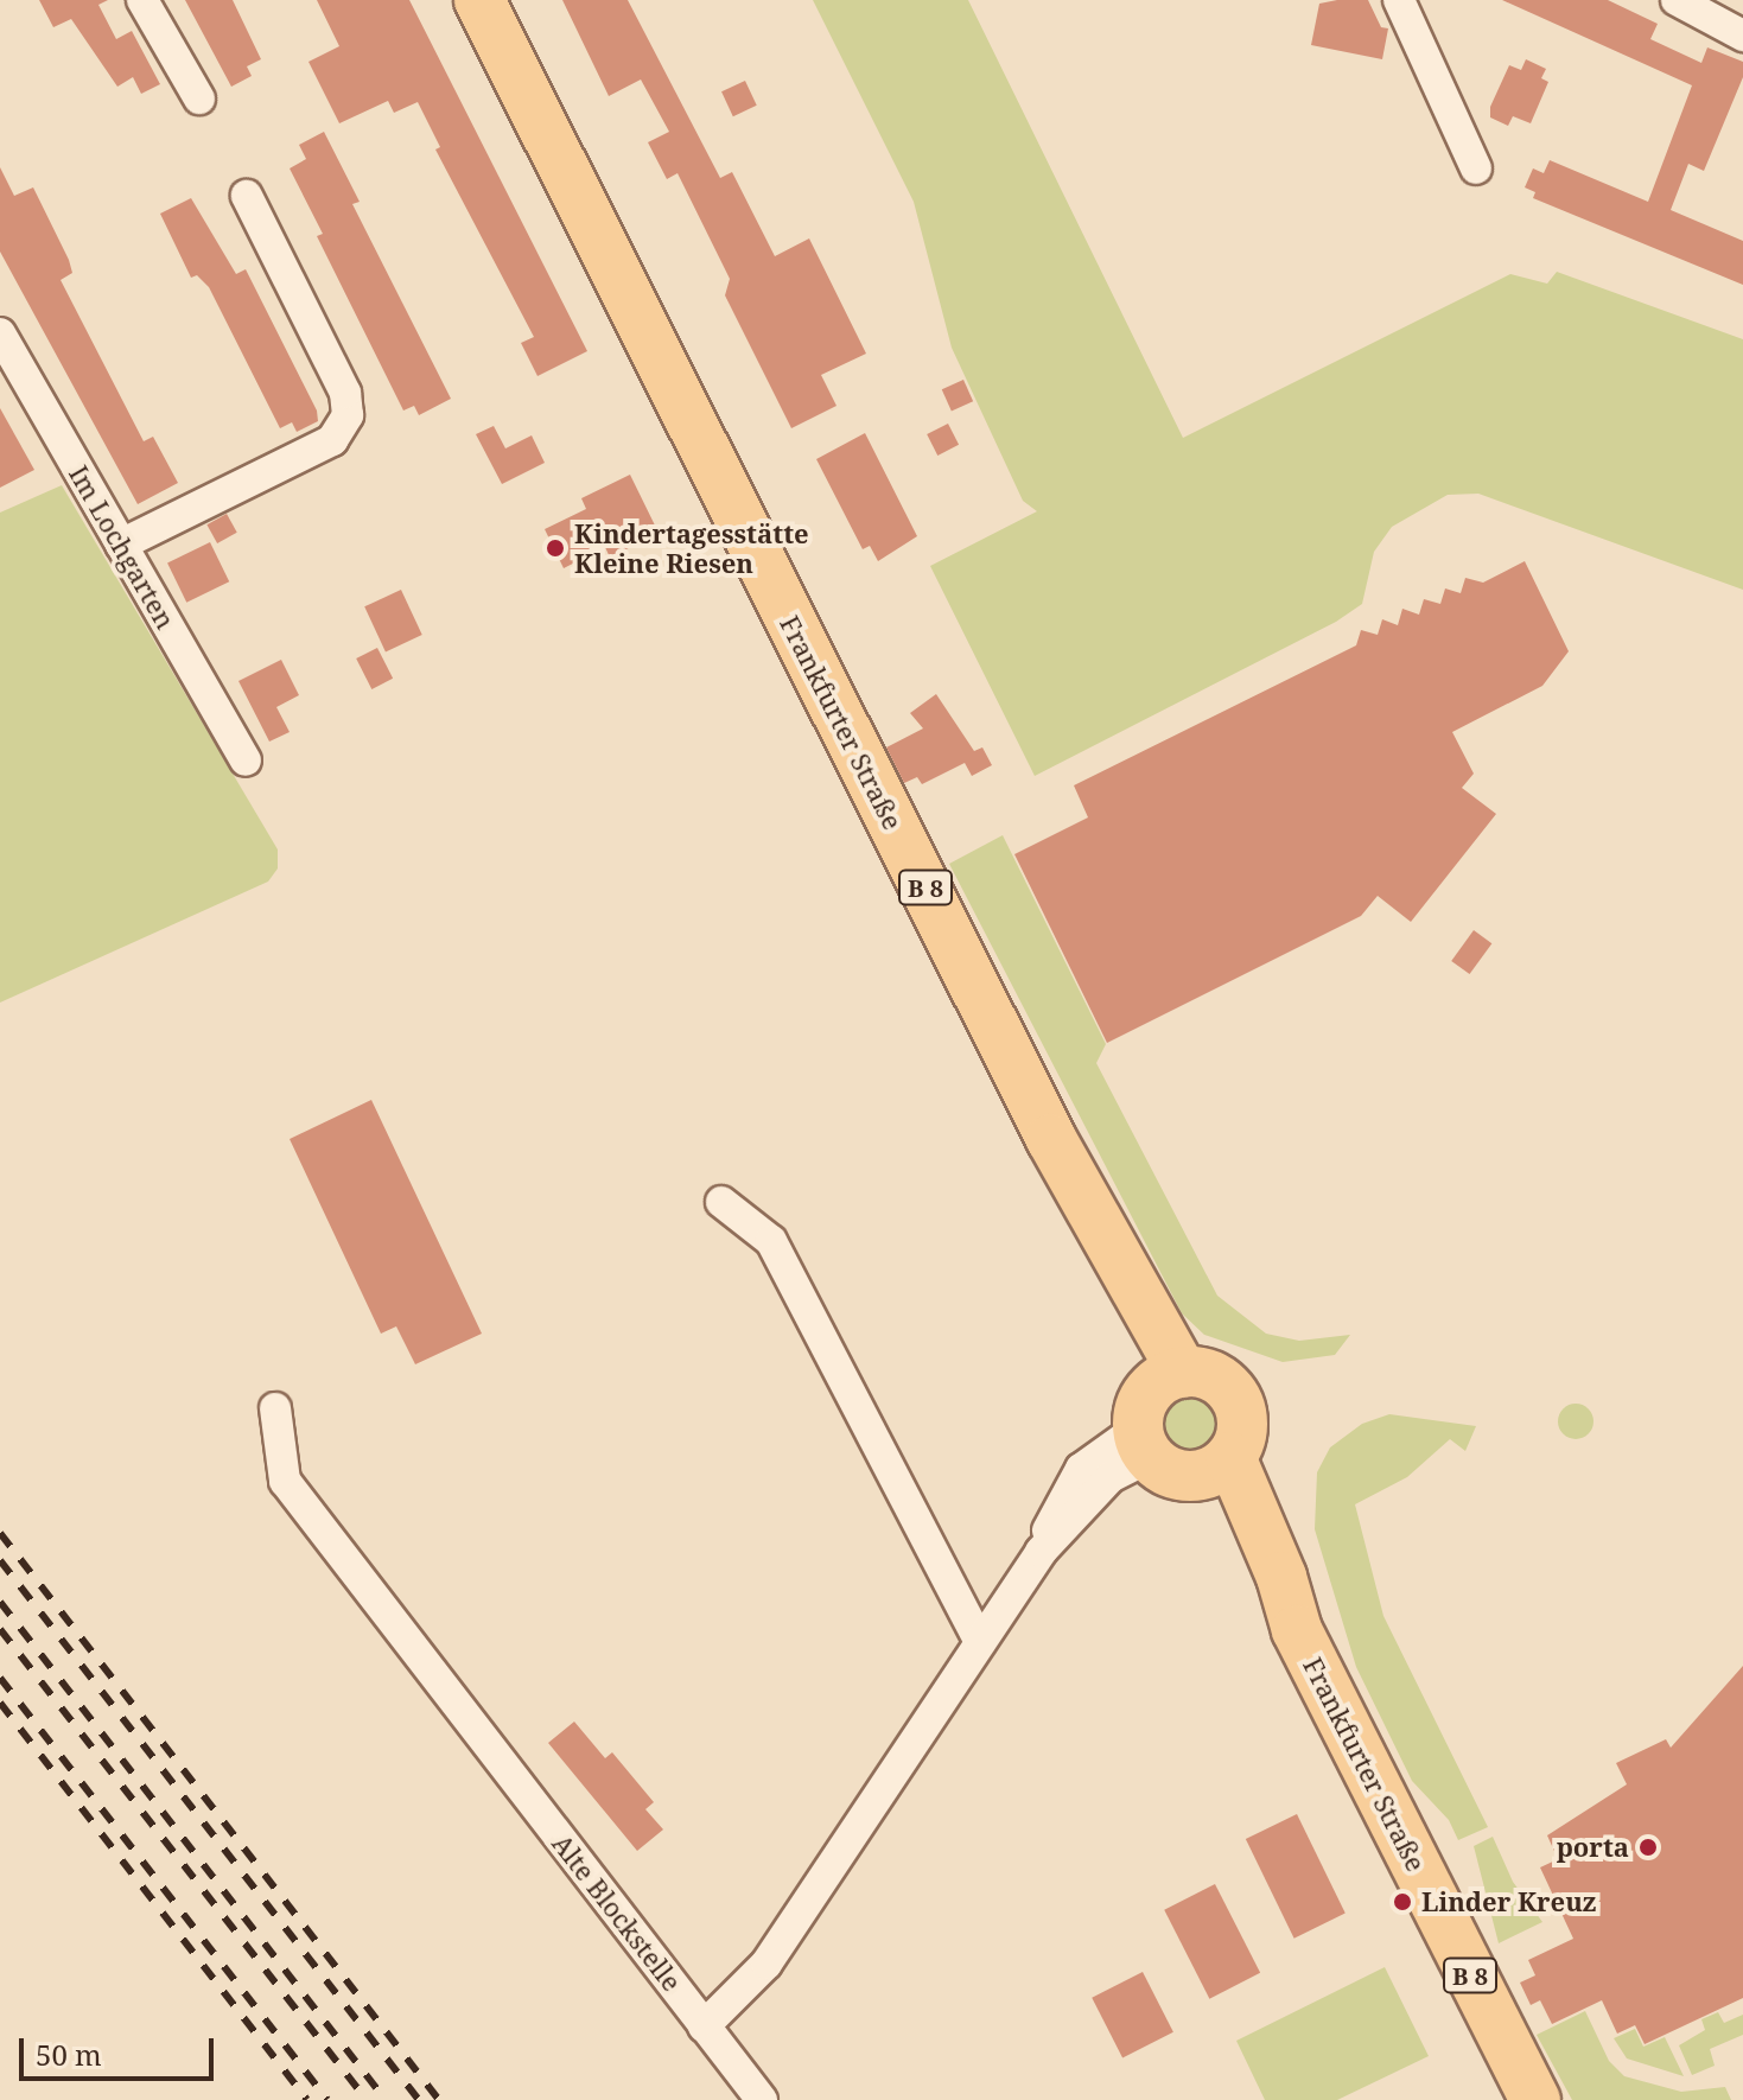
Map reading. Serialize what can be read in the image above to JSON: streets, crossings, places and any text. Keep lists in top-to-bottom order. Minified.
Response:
{"streets":{"main road":["Frankfurter Straße","B 8"],"street":["Im Lochgarten","Alte Blockstelle"]},"places":["Kindertagesstätte Kleine Riesen","porta","Linder Kreuz"],"scale_bar":"50 m"}
